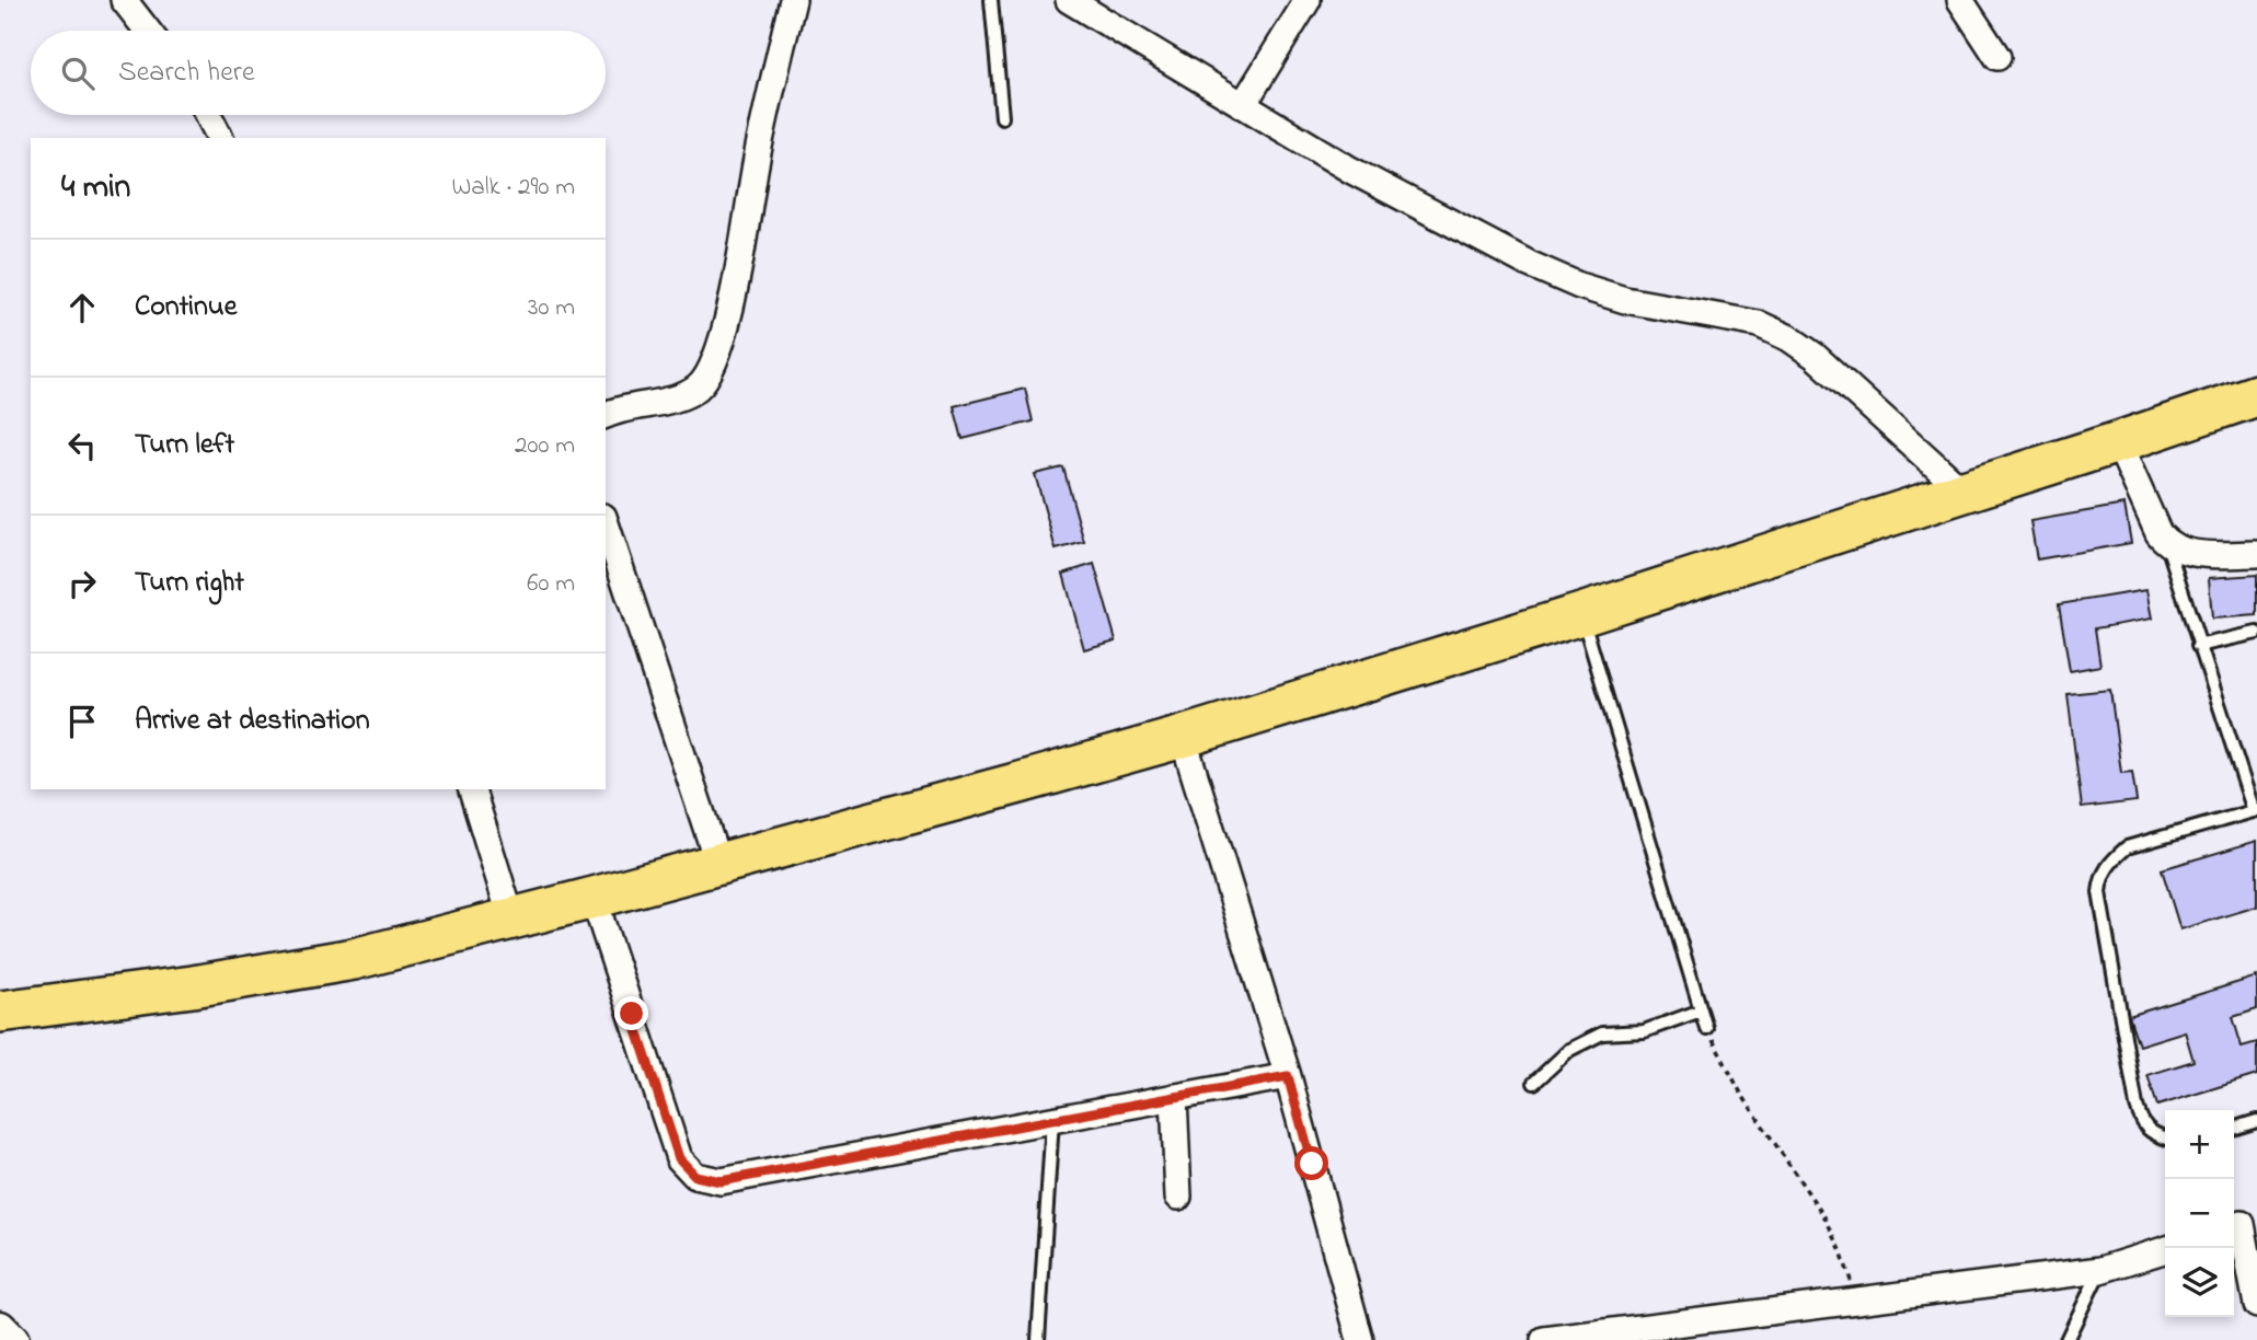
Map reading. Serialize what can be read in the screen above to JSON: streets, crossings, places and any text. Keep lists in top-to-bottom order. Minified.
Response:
{"page":{"search":"Search here","heading":["4 min","Walk · 290 m"],"list":[["Continue","30 m"],["Turn left","200 m"],["Turn right","60 m"],"Arrive at destination"],"map_buttons":["+","−"]}}
